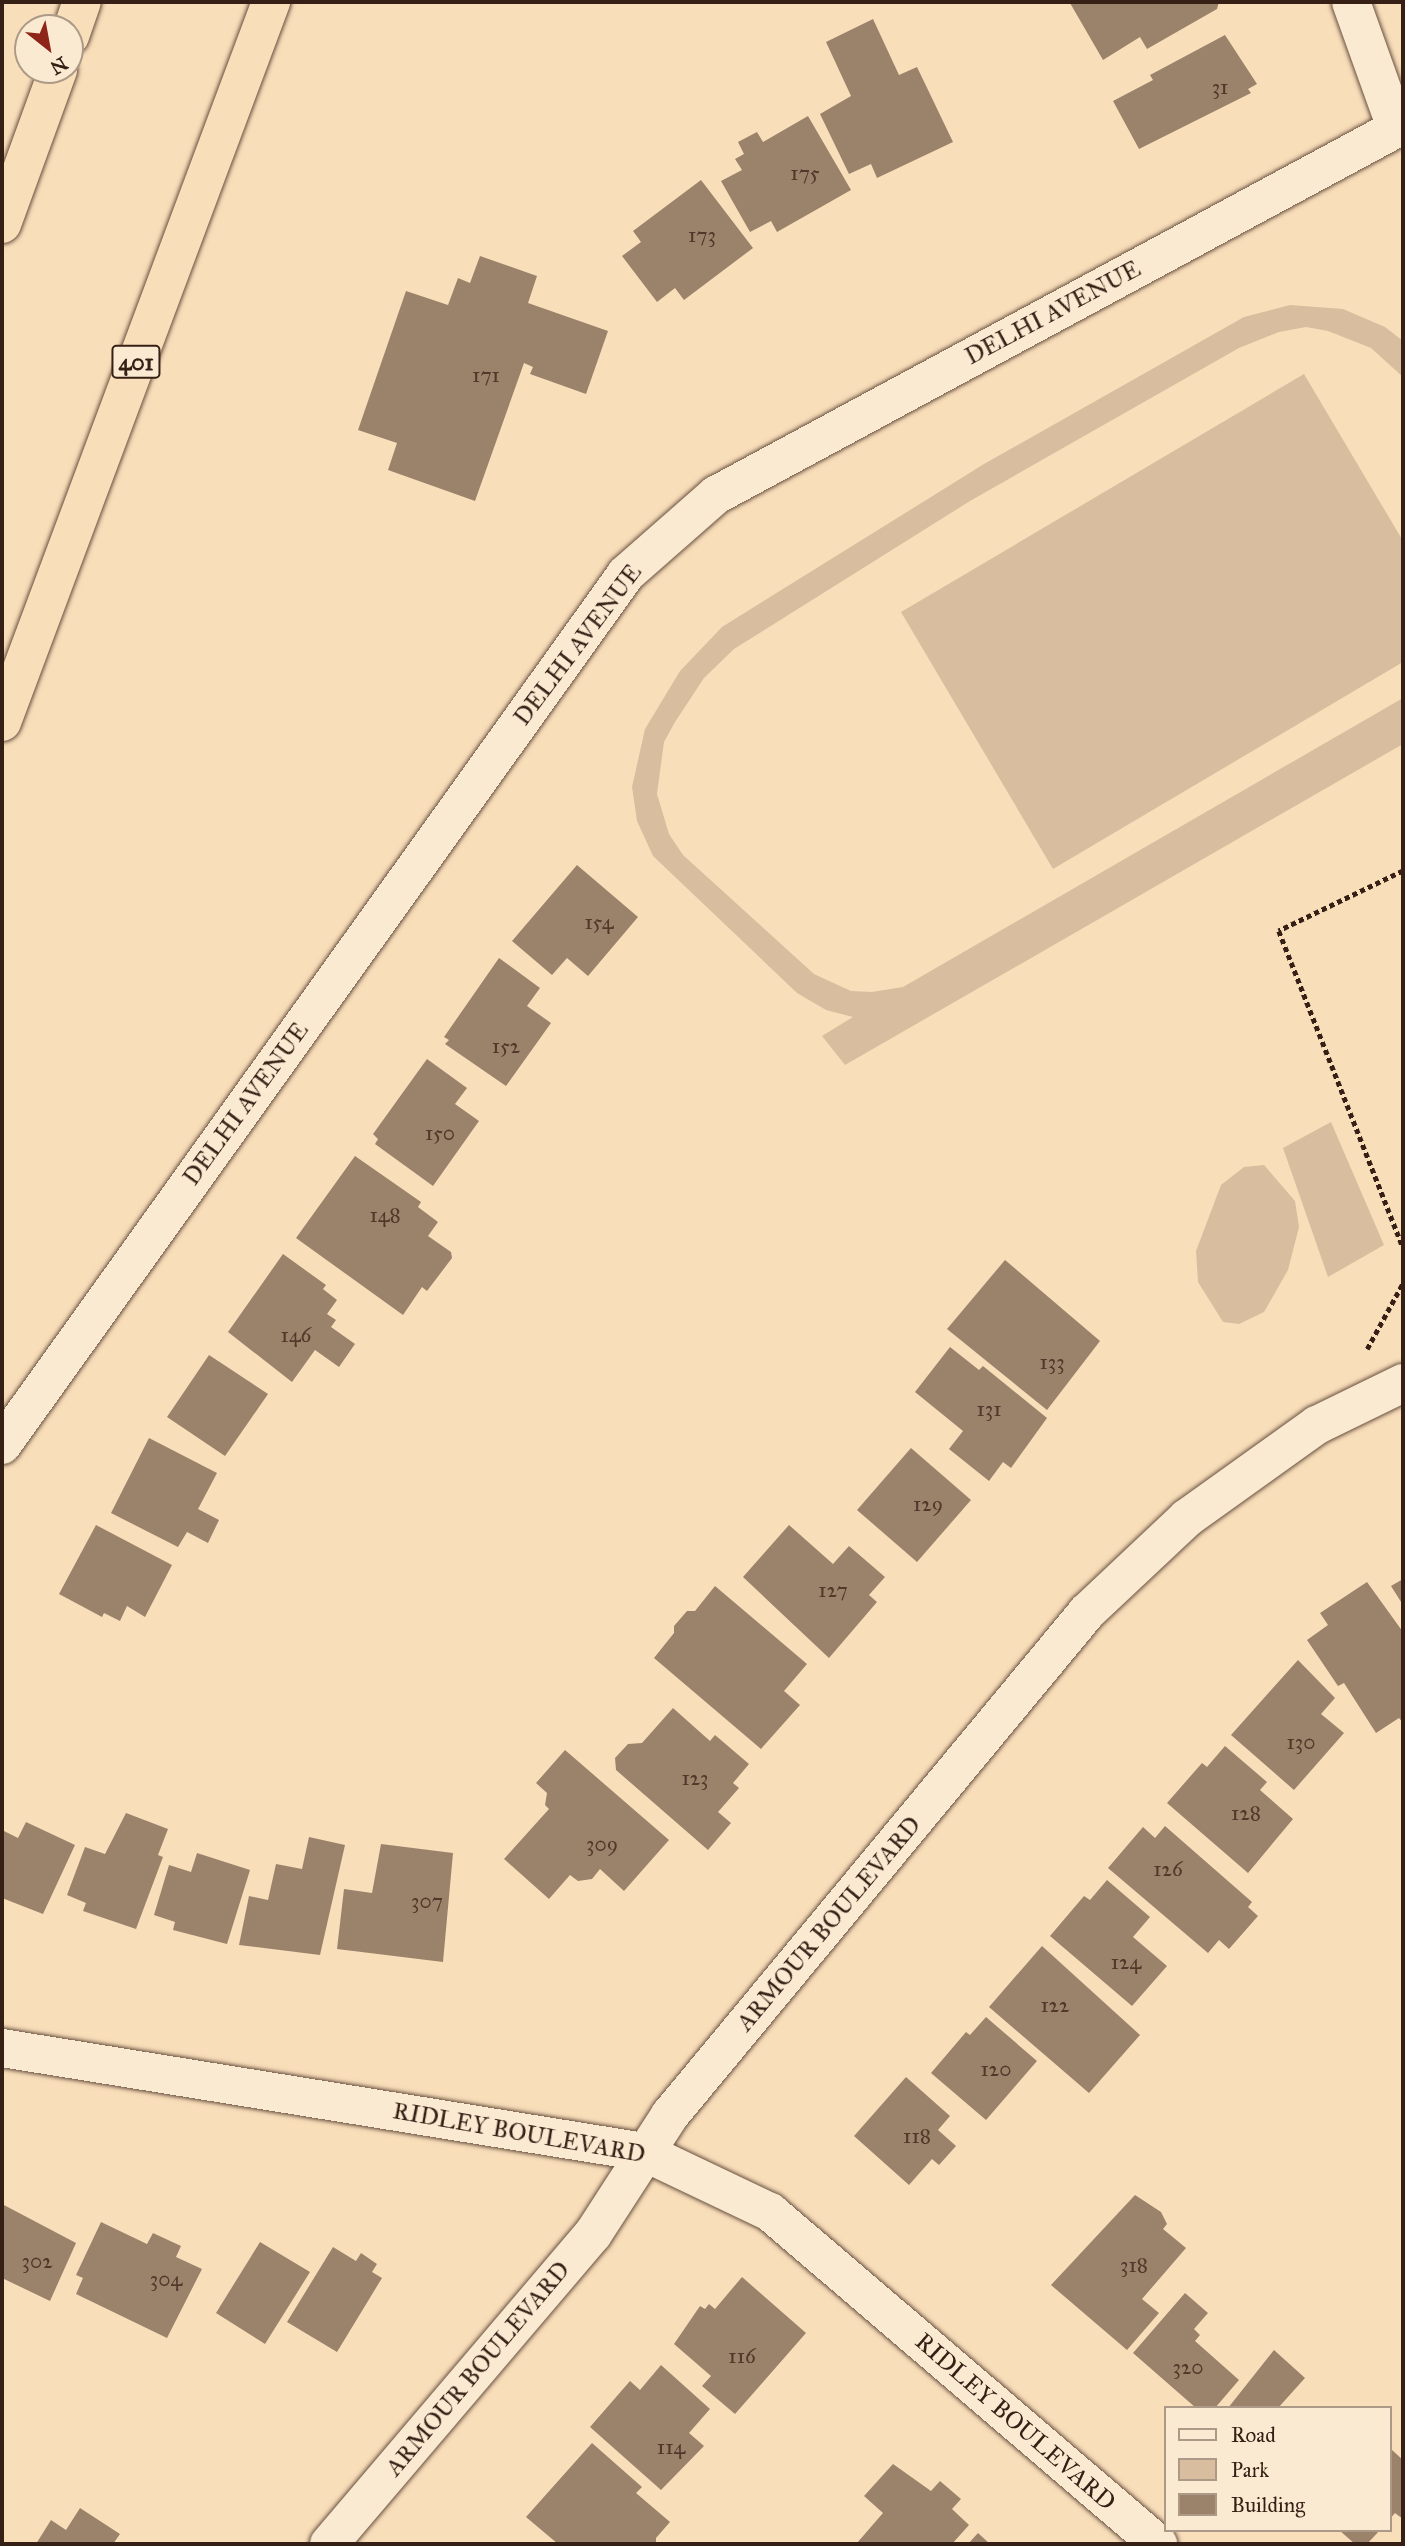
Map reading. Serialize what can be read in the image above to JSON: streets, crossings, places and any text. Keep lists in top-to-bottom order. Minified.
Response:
{"streets":{"highway":["401"],"street":["DELHI AVENUE","ARMOUR BOULEVARD","RIDLEY BOULEVARD"]},"crossings":[["ARMOUR BOULEVARD","RIDLEY BOULEVARD"]],"house_numbers":["31","175","173","171","154","152","150","148","146","133","131","129","127","130","123","128","309","126","307","124","122","120","118","302","318","304","116","320","114"],"legend":["Road","Park","Building"],"north":"bottom right"}
